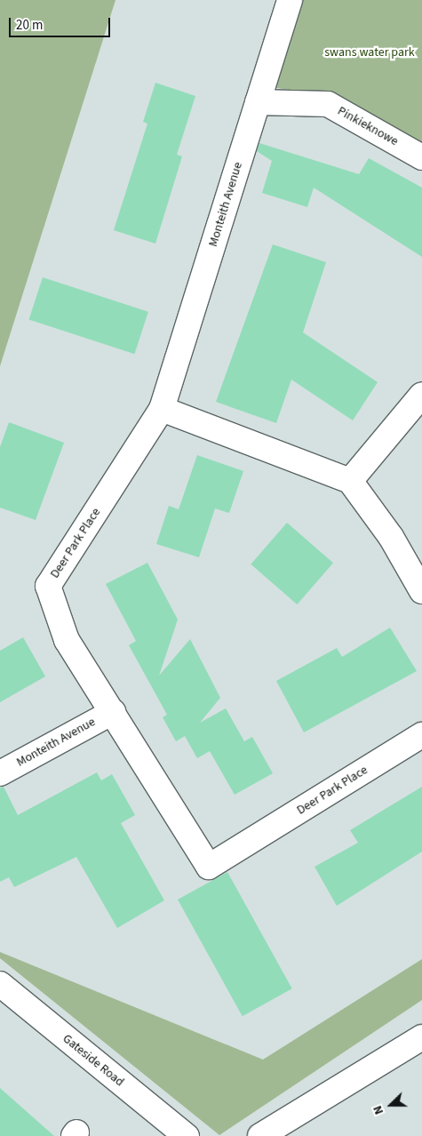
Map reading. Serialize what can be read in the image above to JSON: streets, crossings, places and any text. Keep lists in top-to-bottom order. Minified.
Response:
{"streets":{"street":["Pinkieknowe","Monteith Avenue","Deer Park Place","Gateside Road"]},"crossings":[["Pinkieknowe","Monteith Avenue"],["Monteith Avenue","Deer Park Place"]],"parks":["swans water park"],"scale_bar":"20 m","north":"left"}
